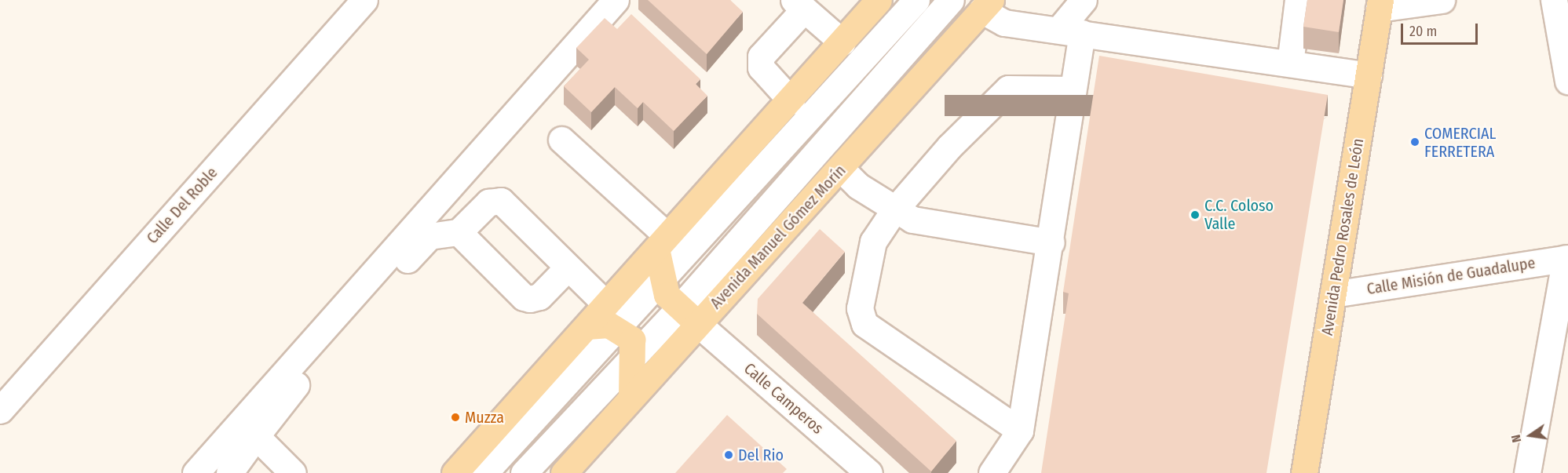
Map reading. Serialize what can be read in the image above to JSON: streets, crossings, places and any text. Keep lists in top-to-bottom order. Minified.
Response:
{"streets":{"main road":["Avenida Manuel Gómez Morín","Avenida Pedro Rosales de León"],"street":["Calle Del Roble","Calle Misión de Guadalupe","Calle Camperos"]},"crossings":[["Avenida Manuel Gómez Morín","Calle Camperos"],["Avenida Pedro Rosales de León","Calle Misión de Guadalupe"]],"places":["COMERCIAL FERRETERA","C.C. Coloso Valle","Muzza","Del Rio"],"scale_bar":"20 m","north":"left"}
